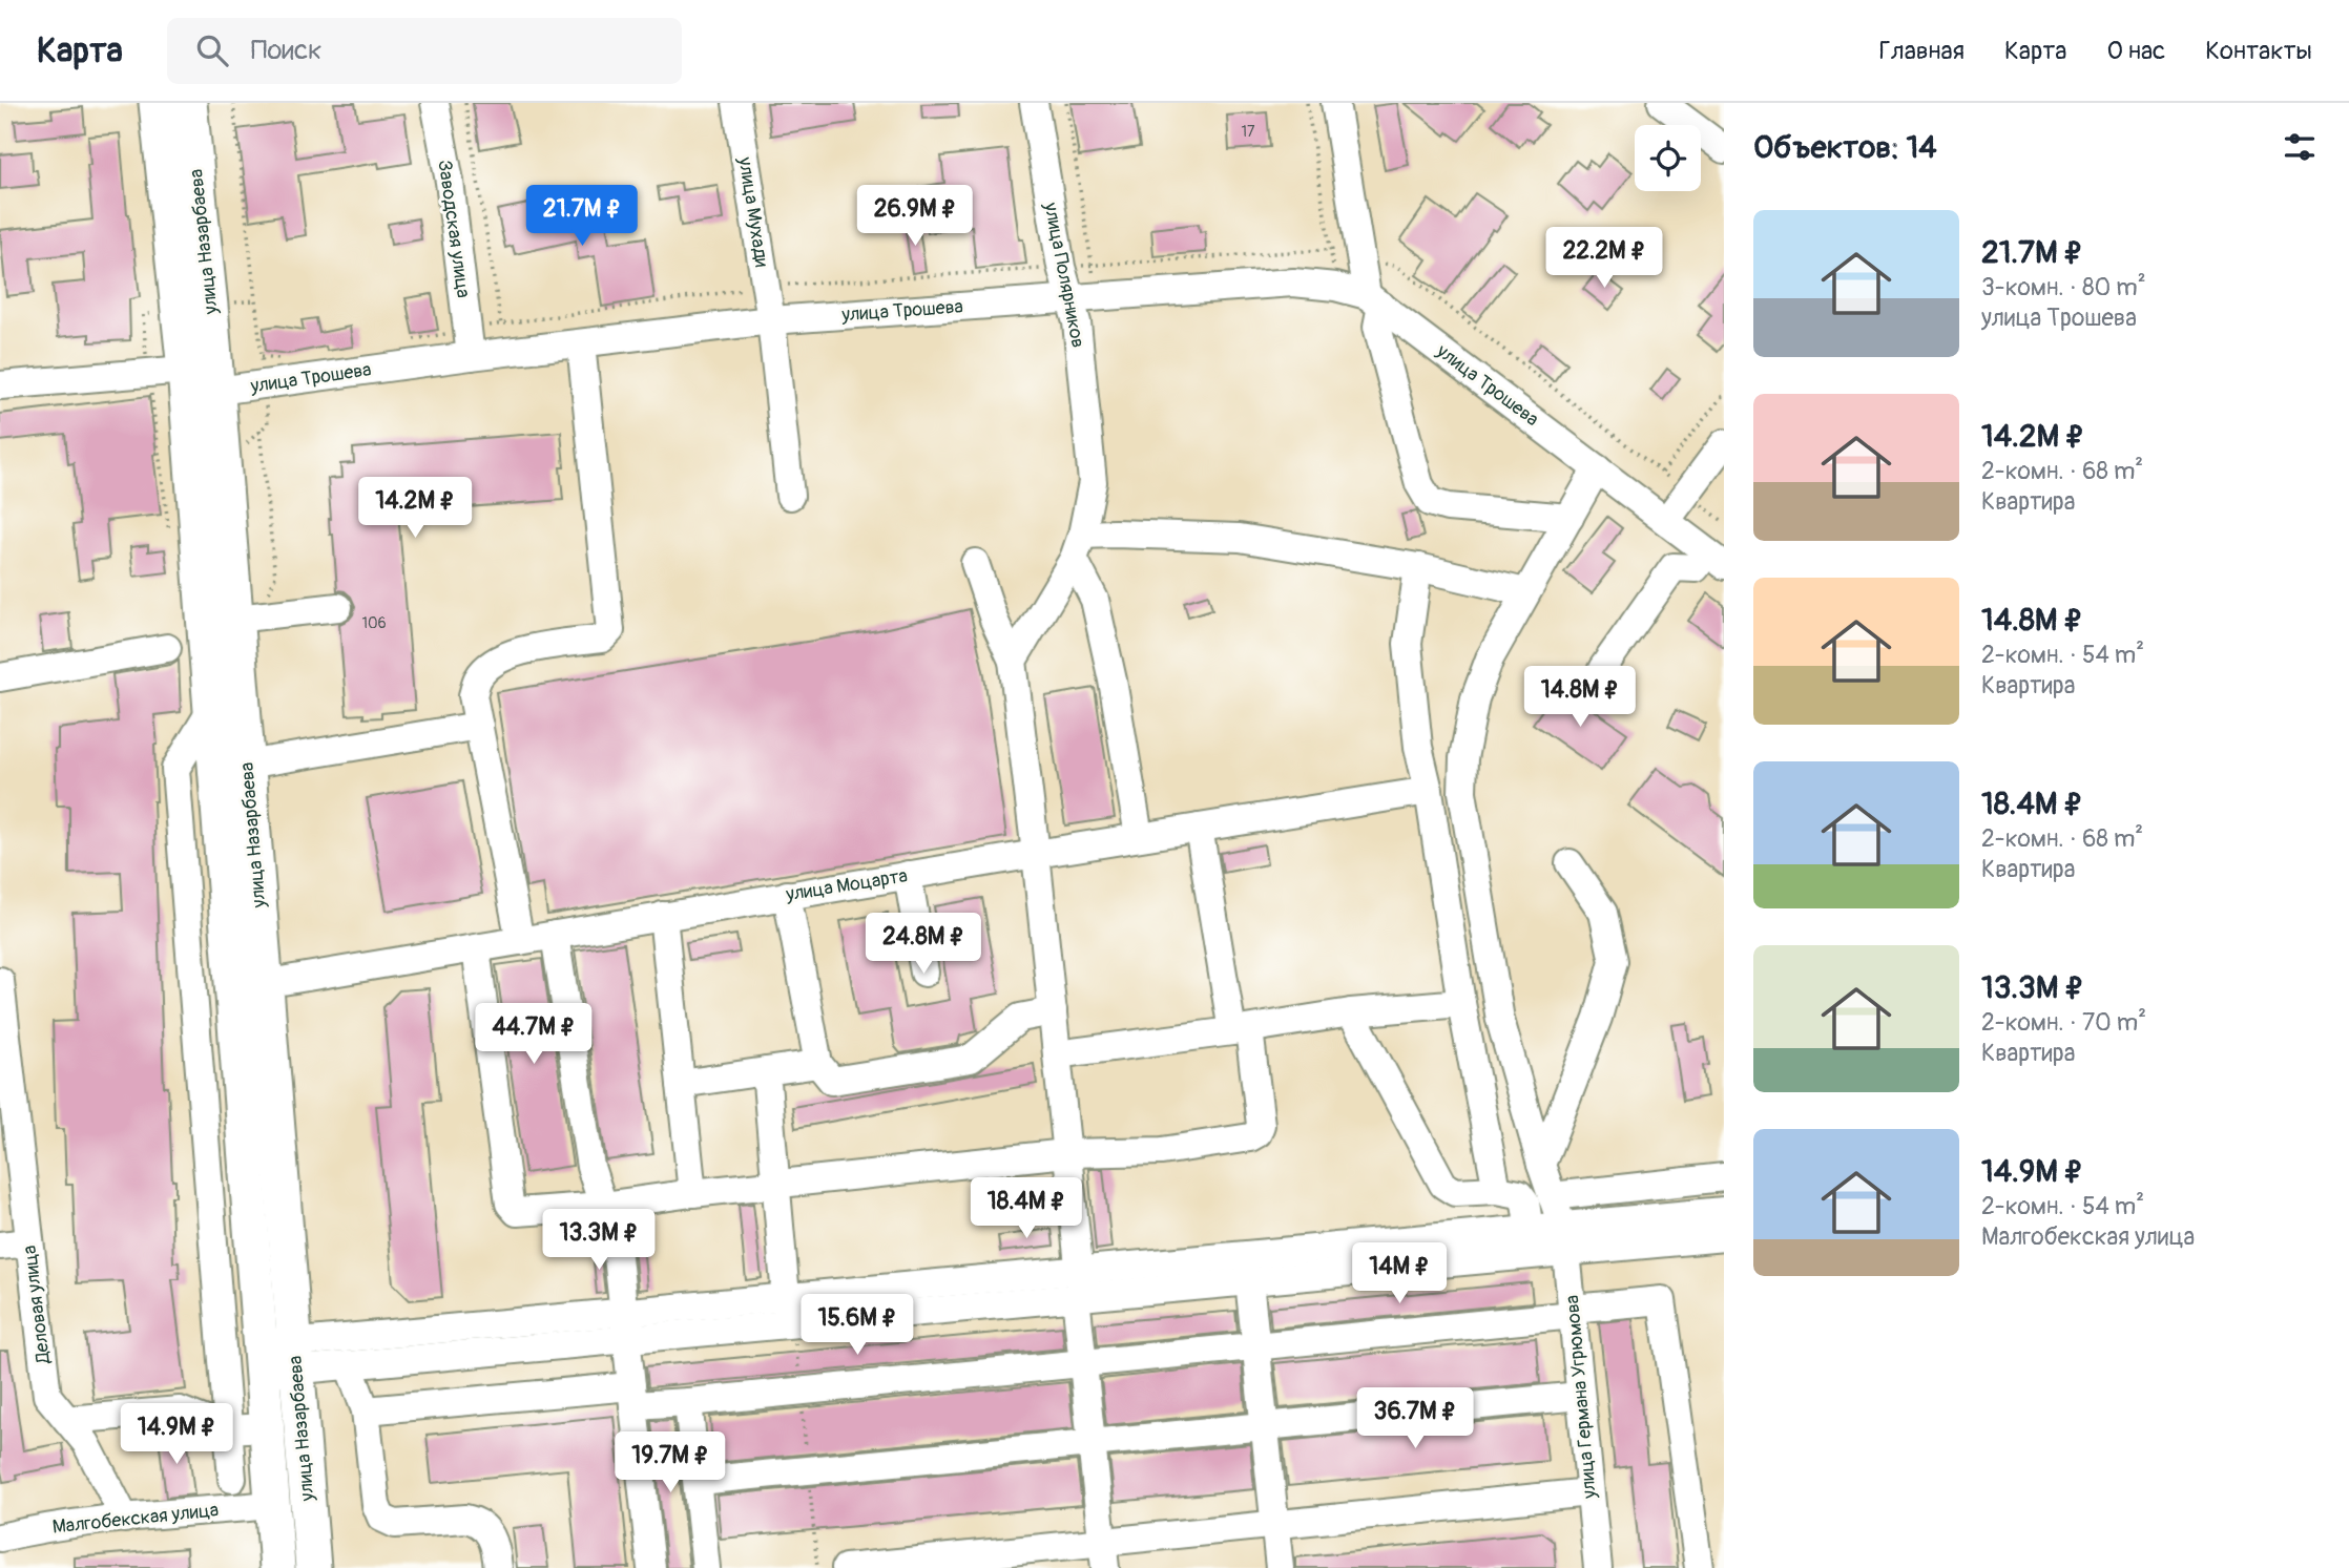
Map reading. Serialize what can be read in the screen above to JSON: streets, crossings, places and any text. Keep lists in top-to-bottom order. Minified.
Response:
{"streets":{"main road":["улица Назарбаева"],"street":["улица Мухади","Заводская улица","улица Полярников","улица Трошева","улица Моцарта","Деловая улица","улица Германа Угрюмова","Малгобекская улица"]},"crossings":[["улица Мухади","улица Трошева"],["Заводская улица","улица Трошева"],["улица Назарбаева","улица Трошева"],["улица Назарбаева","улица Моцарта"],["улица Назарбаева","Малгобекская улица"],["улица Полярников","улица Трошева"],["улица Трошева","улица Германа Угрюмова"],["Деловая улица","Малгобекская улица"]],"house_numbers":["17","106"],"page":{"header":"Карта","search":"Поиск","nav":["Главная","Карта","О нас","Контакты"],"heading":"Объектов: 14","price":["21.7M ₽","26.9M ₽","22.2M ₽","14.2M ₽","14.8M ₽","24.8M ₽","44.7M ₽","18.4M ₽","13.3M ₽","14M ₽","15.6M ₽","36.7M ₽","14.9M ₽","19.7M ₽"],"list":[{"name":"21.7M ₽","note":"3-комн. · 80 m² · улица Трошева"},{"name":"14.2M ₽","note":"2-комн. · 68 m² · Квартира"},{"name":"14.8M ₽","note":"2-комн. · 54 m² · Квартира"},{"name":"18.4M ₽","note":"2-комн. · 68 m² · Квартира"},{"name":"13.3M ₽","note":"2-комн. · 70 m² · Квартира"},{"name":"14.9M ₽","note":"2-комн. · 54 m² · Малгобекская улица"}]}}
